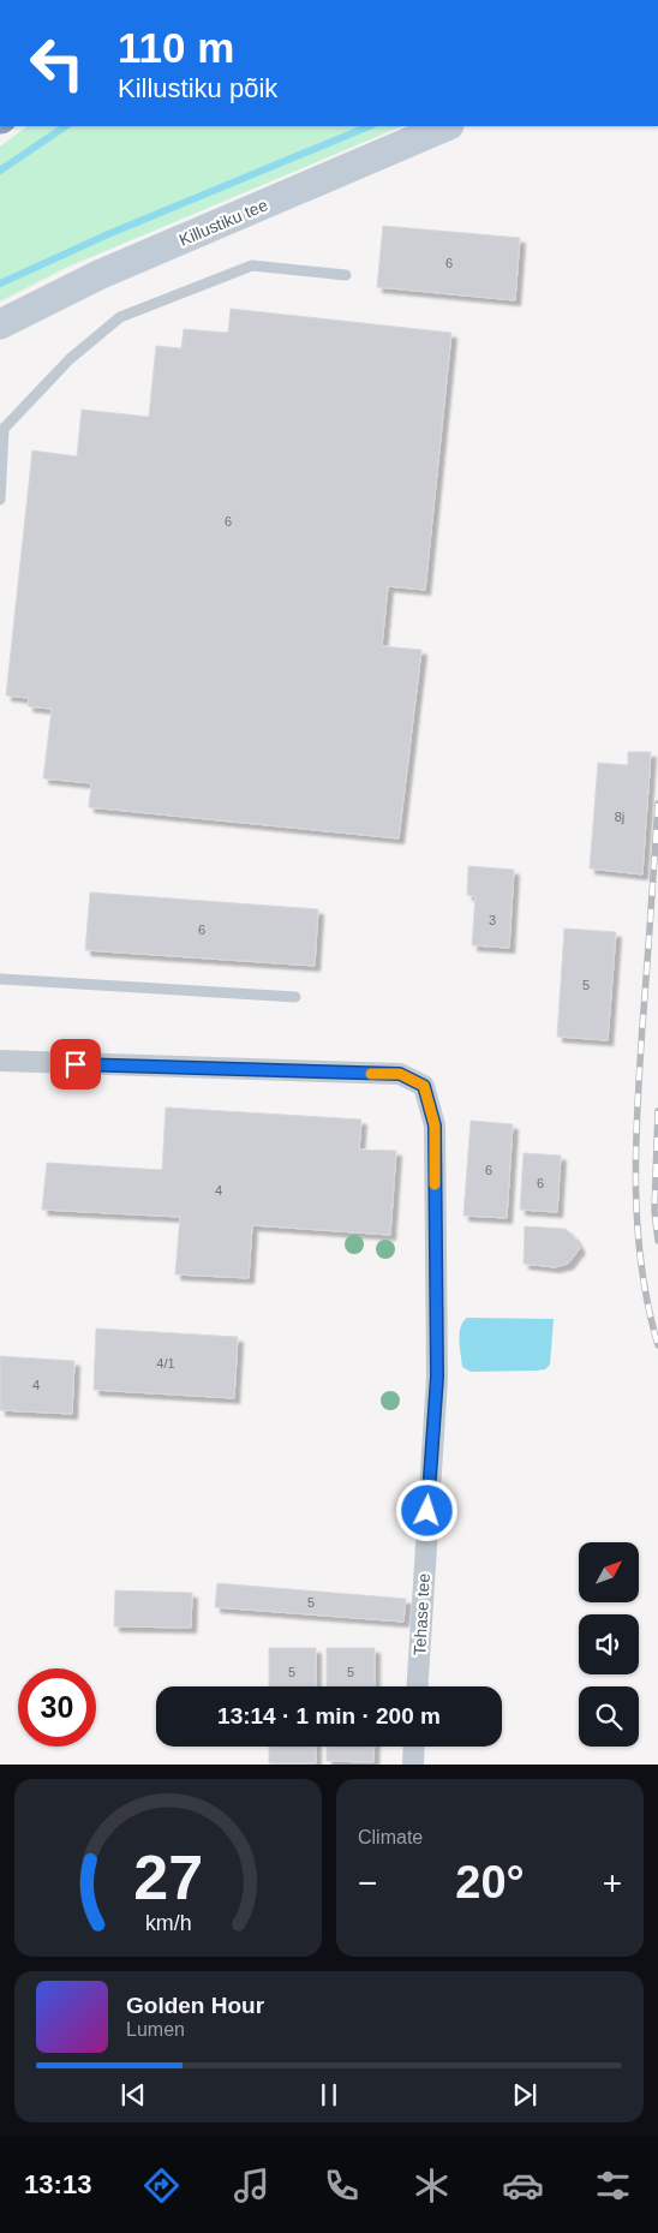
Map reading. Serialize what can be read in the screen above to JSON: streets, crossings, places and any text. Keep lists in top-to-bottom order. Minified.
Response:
{"streets":{"street":["Killustiku tee","Tehase tee"]},"house_numbers":["6","6","8j","3","6","5","6","6","4","4/1","4","5","5","5"],"north":"top right","page":{"turn":["110 m","Killustiku põik"],"limit":"30","trip":"13:14 · 1 min · 200 m","tile":"Climate","heat":["−","20°","+"],"song":["Golden Hour","Lumen"],"tabs":"13:13","gauge":["27","km/h"]}}
